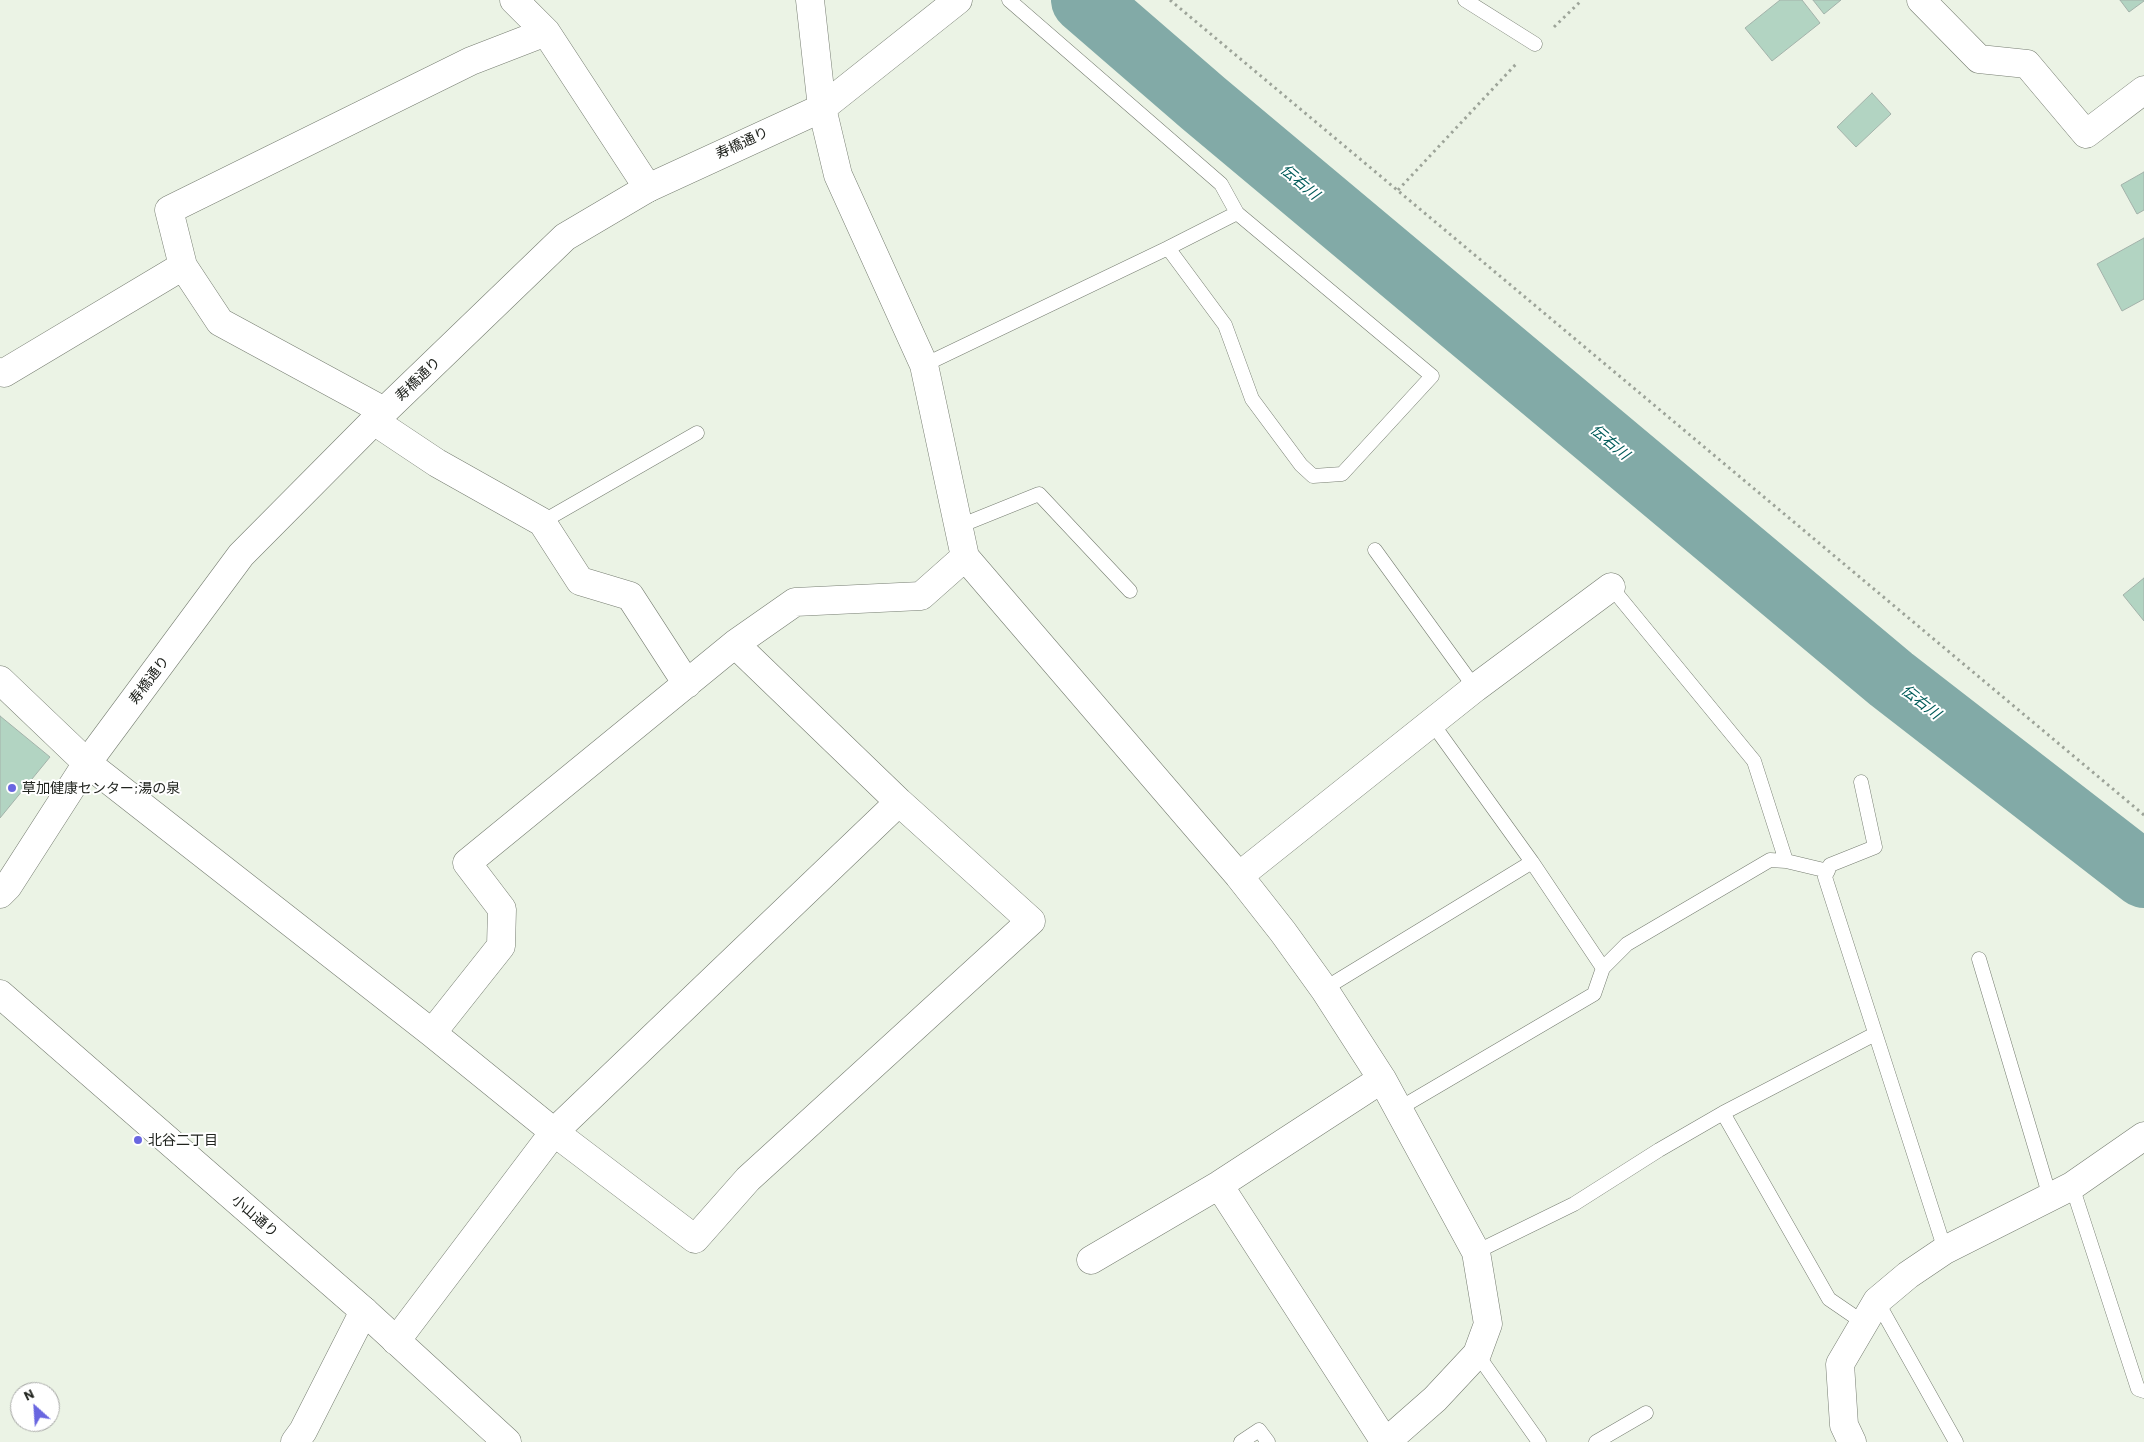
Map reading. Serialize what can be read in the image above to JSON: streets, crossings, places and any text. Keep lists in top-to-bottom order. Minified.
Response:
{"streets":{"street":["寿橋通り","小山通り"]},"water":["伝右川"],"places":["草加健康センター;湯の泉","北谷二丁目"],"north":"top left"}
